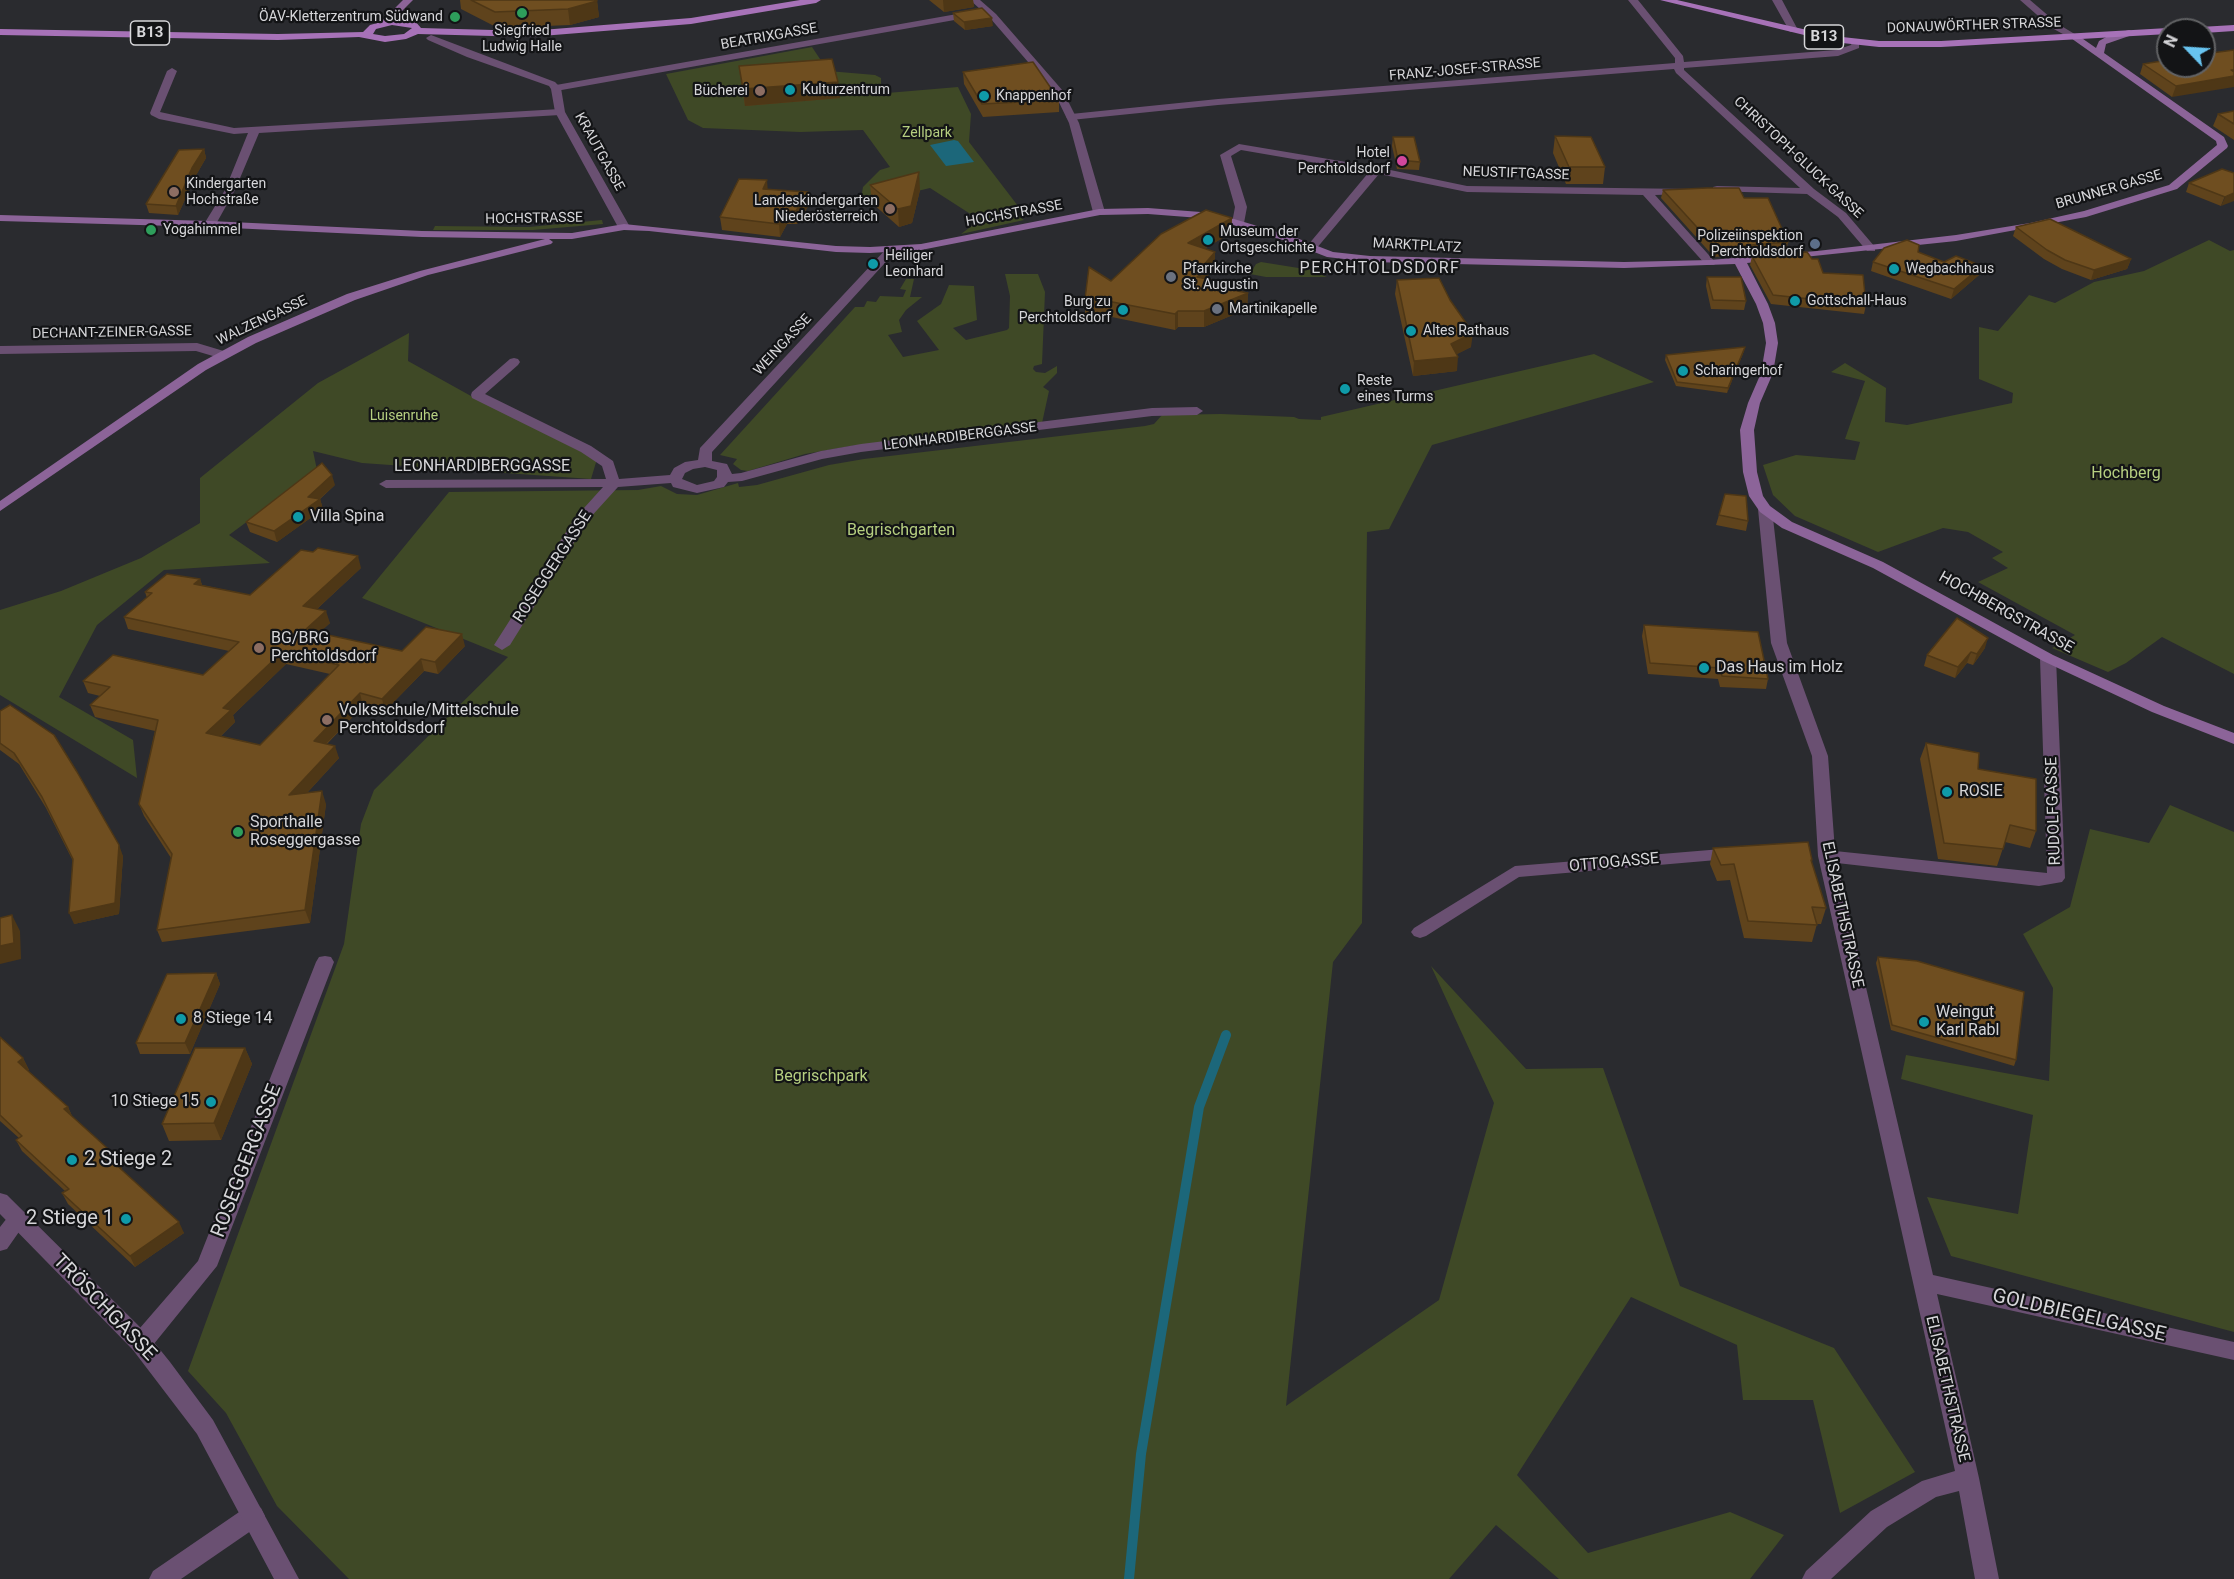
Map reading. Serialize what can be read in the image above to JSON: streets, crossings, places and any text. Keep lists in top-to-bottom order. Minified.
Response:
{"streets":{"main road":["DONAUWÖRTHER STRASSE","B13","BRUNNER GASSE","HOCHSTRASSE","MARKTPLATZ","WALZENGASSE","HOCHBERGSTRASSE","ELISABETHSTRASSE"],"street":["BEATRIXGASSE","FRANZ-JOSEF-STRASSE","KRAUTGASSE","CHRISTOPH-GLUCK-GASSE","NEUSTIFTGASSE","DECHANT-ZEINER-GASSE","WEINGASSE","LEONHARDIBERGGASSE","ROSEGGERGASSE","RUDOLFGASSE","OTTOGASSE","TRÖSCHGASSE","GOLDBIEGELGASSE"]},"crossings":[["DONAUWÖRTHER STRASSE","B13"],["DONAUWÖRTHER STRASSE","FRANZ-JOSEF-STRASSE"],["DONAUWÖRTHER STRASSE","BRUNNER GASSE"],["B13","BRUNNER GASSE"],["BEATRIXGASSE","KRAUTGASSE"],["FRANZ-JOSEF-STRASSE","CHRISTOPH-GLUCK-GASSE"],["KRAUTGASSE","HOCHSTRASSE"],["CHRISTOPH-GLUCK-GASSE","NEUSTIFTGASSE"],["CHRISTOPH-GLUCK-GASSE","BRUNNER GASSE"],["CHRISTOPH-GLUCK-GASSE","MARKTPLATZ"],["NEUSTIFTGASSE","MARKTPLATZ"],["BRUNNER GASSE","MARKTPLATZ"],["HOCHSTRASSE","MARKTPLATZ"],["HOCHSTRASSE","WALZENGASSE"],["HOCHSTRASSE","WEINGASSE"],["MARKTPLATZ","ELISABETHSTRASSE"],["WALZENGASSE","DECHANT-ZEINER-GASSE"],["LEONHARDIBERGGASSE","ROSEGGERGASSE"],["ROSEGGERGASSE","TRÖSCHGASSE"],["HOCHBERGSTRASSE","RUDOLFGASSE"],["HOCHBERGSTRASSE","ELISABETHSTRASSE"],["RUDOLFGASSE","ELISABETHSTRASSE"],["ELISABETHSTRASSE","GOLDBIEGELGASSE"]],"districts":["PERCHTOLDSDORF"],"parks":["Zellpark","Luisenruhe","Hochberg","Begrischgarten","Begrischpark"],"places":["Siegfried Ludwig Halle","ÖAV-Kletterzentrum Südwand","Kulturzentrum","Bücherei","Knappenhof","Hotel Perchtoldsdorf","Kindergarten Hochstraße","Landeskindergarten Niederösterreich","Yogahimmel","Museum der Ortsgeschichte","Polizeiinspektion Perchtoldsdorf","Heiliger Leonhard","Wegbachhaus","Pfarrkirche St. Augustin","Gottschall-Haus","Martinikapelle","Burg zu Perchtoldsdorf","Altes Rathaus","Scharingerhof","Reste eines Turms","Villa Spina","BG/BRG Perchtoldsdorf","Das Haus im Holz","Volksschule/Mittelschule Perchtoldsdorf","ROSIE","Sporthalle Roseggergasse","8 Stiege 14","Weingut Karl Rabl","10 Stiege 15","2 Stiege 2","2 Stiege 1"],"north":"top left"}
